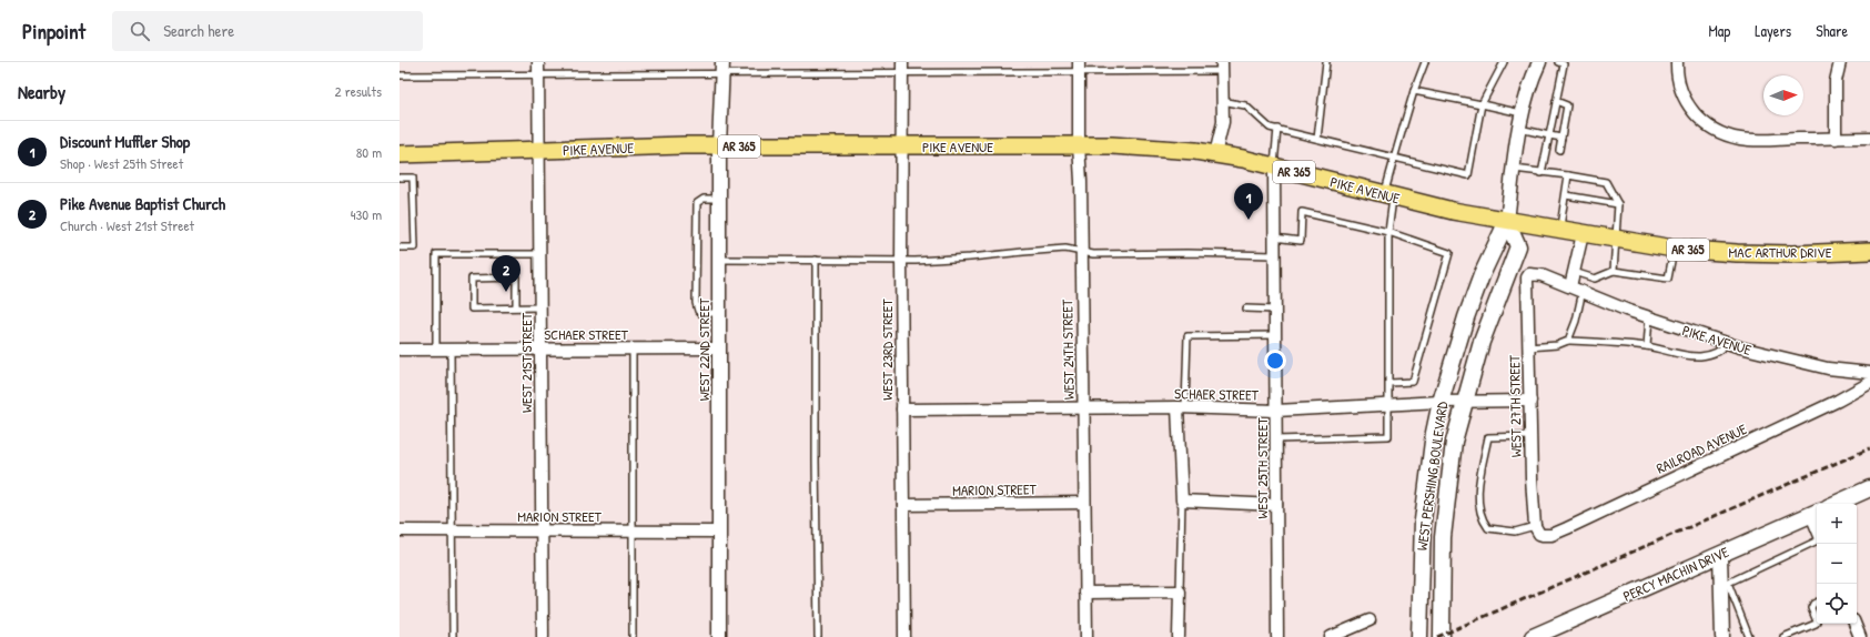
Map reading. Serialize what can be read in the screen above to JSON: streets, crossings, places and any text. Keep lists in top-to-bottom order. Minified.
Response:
{"streets":{"main road":["AR 365","PIKE AVENUE","MAC ARTHUR DRIVE","WEST PERSHING BOULEVARD","PERCY MACHIN DRIVE"],"street":["SCHAER STREET","WEST 22ND STREET","WEST 23RD STREET","WEST 24TH STREET","WEST 21ST STREET","WEST 27TH STREET","RAILROAD AVENUE","WEST 25TH STREET","MARION STREET"]},"crossings":[["PIKE AVENUE","MAC ARTHUR DRIVE"],["PIKE AVENUE","WEST 22ND STREET"],["PIKE AVENUE","WEST 23RD STREET"],["PIKE AVENUE","WEST 24TH STREET"],["PIKE AVENUE","WEST 21ST STREET"],["PIKE AVENUE","WEST 27TH STREET"],["PIKE AVENUE","WEST 25TH STREET"],["PIKE AVENUE","WEST PERSHING BOULEVARD"],["MAC ARTHUR DRIVE","WEST PERSHING BOULEVARD"],["SCHAER STREET","WEST 22ND STREET"],["SCHAER STREET","WEST 23RD STREET"],["SCHAER STREET","WEST 24TH STREET"],["SCHAER STREET","WEST 21ST STREET"],["SCHAER STREET","WEST 27TH STREET"],["SCHAER STREET","WEST 25TH STREET"],["SCHAER STREET","WEST PERSHING BOULEVARD"],["WEST 22ND STREET","MARION STREET"],["WEST 23RD STREET","MARION STREET"],["WEST 24TH STREET","MARION STREET"],["WEST 21ST STREET","MARION STREET"],["WEST 27TH STREET","RAILROAD AVENUE"]],"north":"right","page":{"header":"Pinpoint","search":"Search here","nav":["Map","Layers","Share"],"heading":["Nearby","2 results"],"list":[{"mark":"1","name":"Discount Muffler Shop","note":"Shop · West 25th Street","value":"80 m"},{"mark":"2","name":"Pike Avenue Baptist Church","note":"Church · West 21st Street","value":"430 m"}],"pins":["1","2"],"map_buttons":["+","−"]}}
